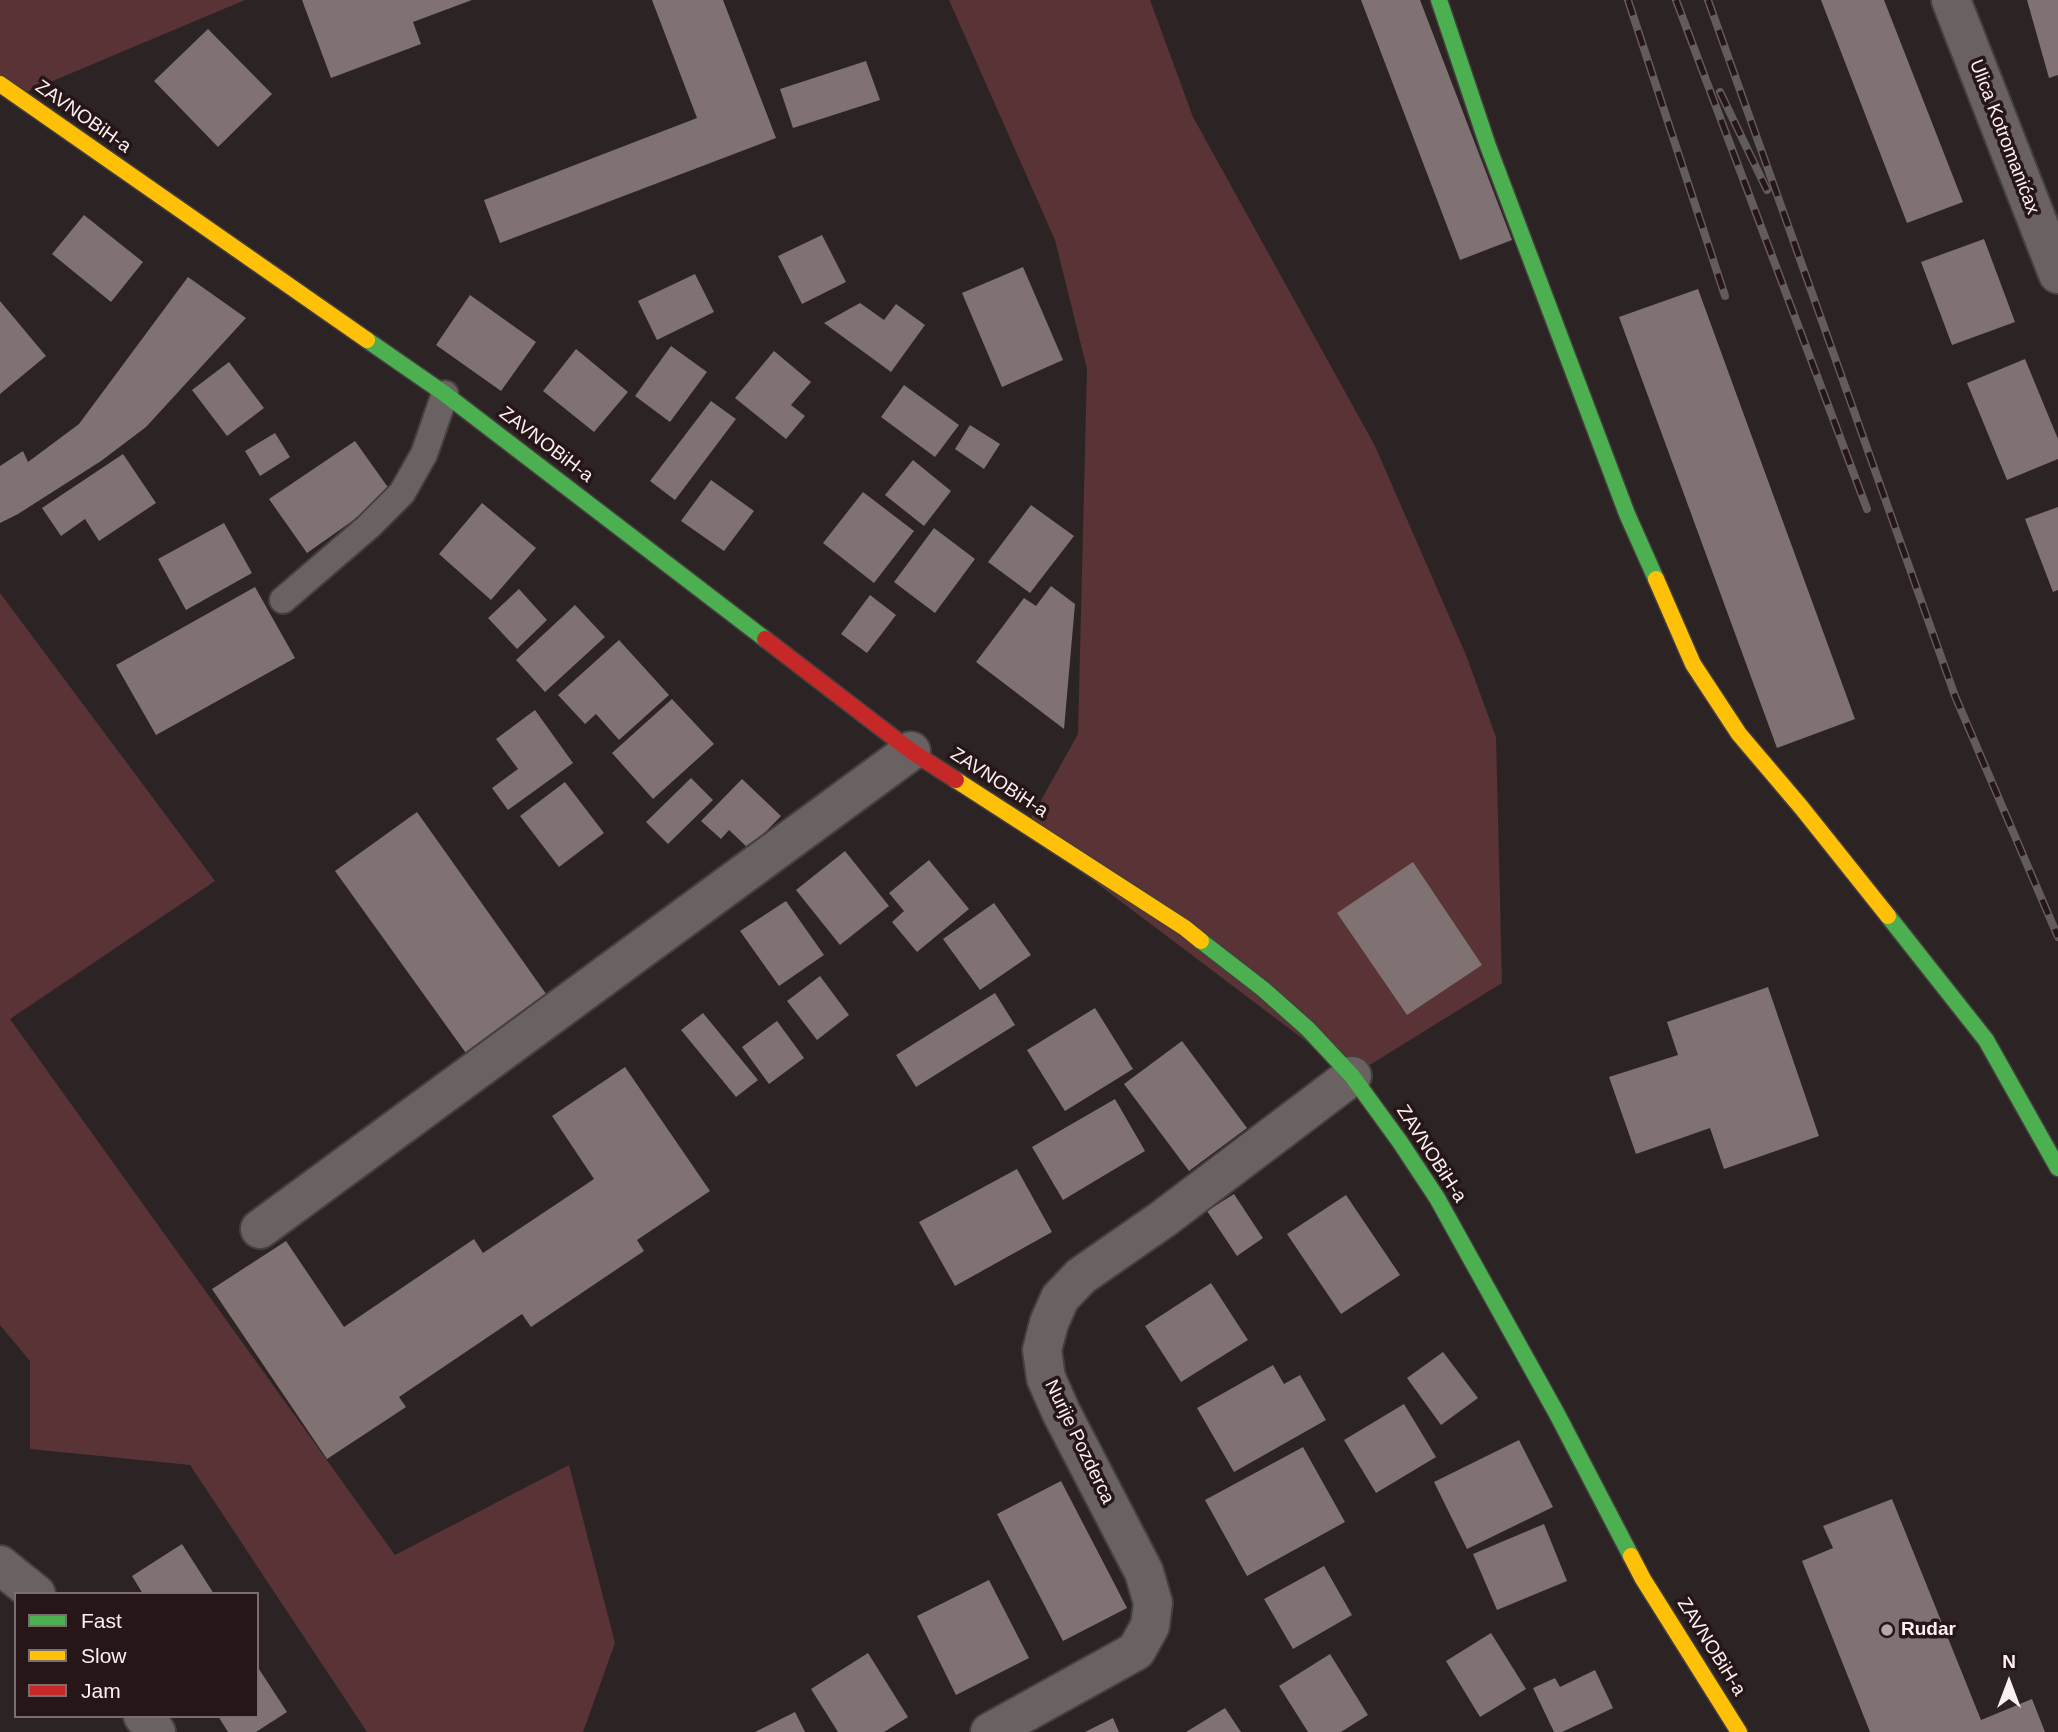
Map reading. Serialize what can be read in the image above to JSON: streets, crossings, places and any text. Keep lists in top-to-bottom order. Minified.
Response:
{"streets":{"main road":["ZAVNOBiH-a"],"street":["Ulica Kotromanićax","Nurije Pozderca"]},"crossings":[["ZAVNOBiH-a","Nurije Pozderca"]],"places":["Rudar"],"legend":["Fast","Slow","Jam"],"north":"top"}
